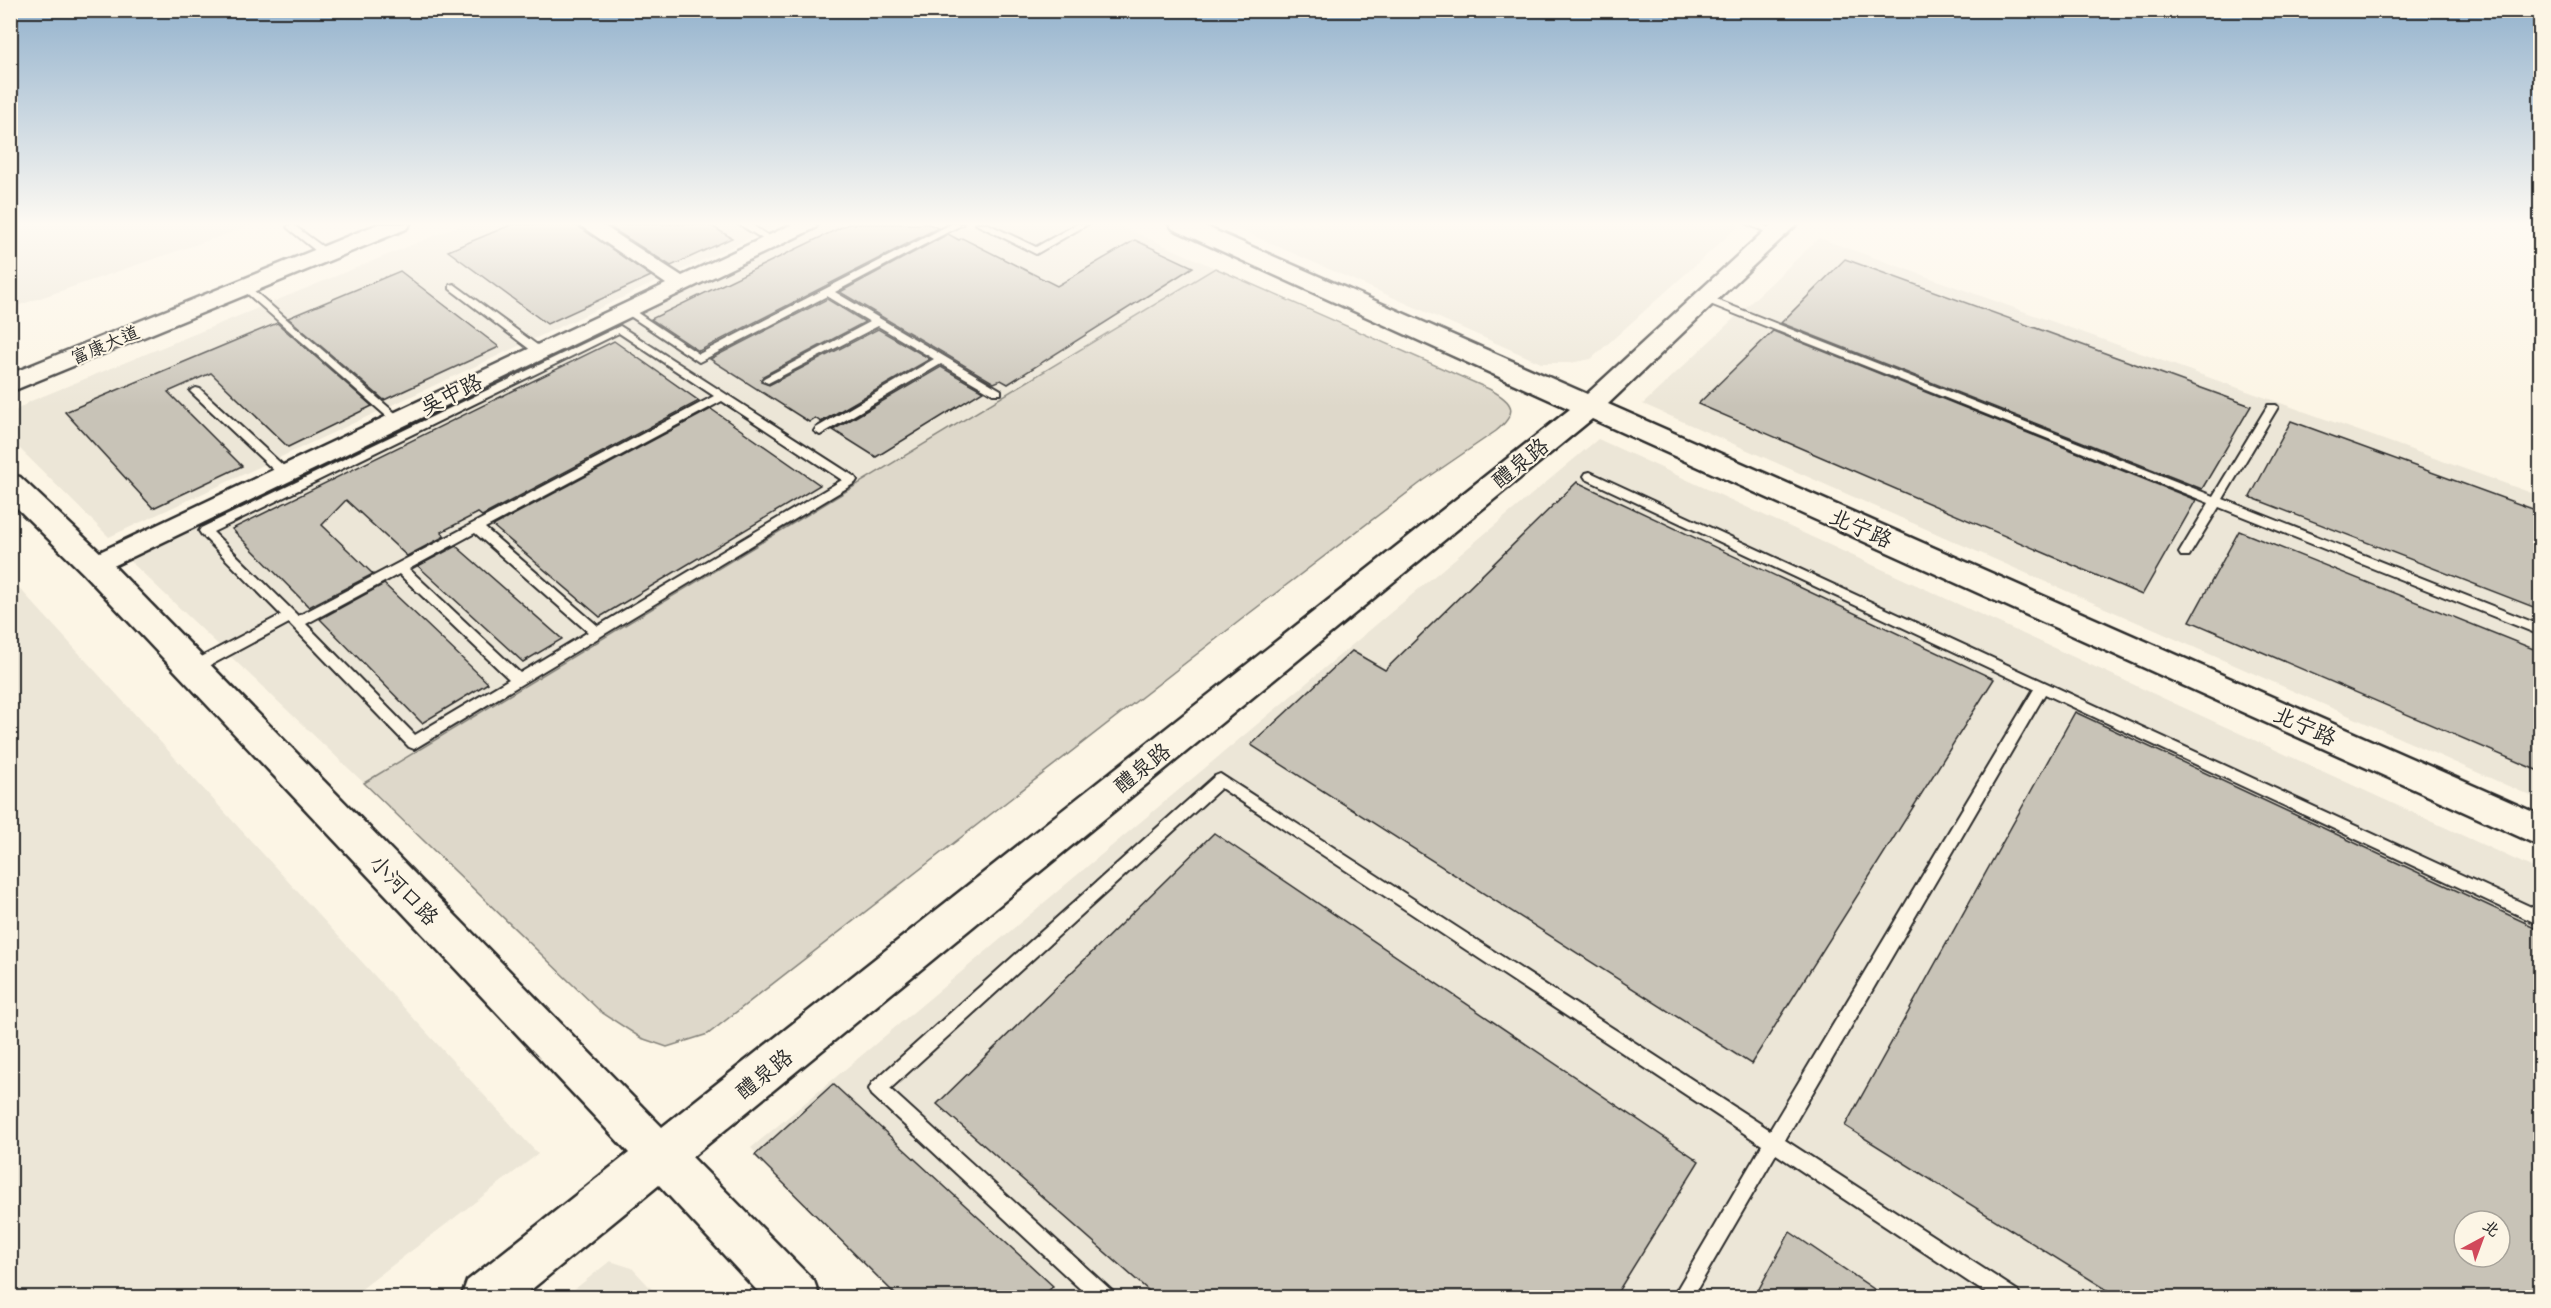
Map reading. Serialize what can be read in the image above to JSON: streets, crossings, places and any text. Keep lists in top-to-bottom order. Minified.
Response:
{"streets":{"street":["富康大道","吴中路","醴泉路","北宁路","小河口路"]},"crossings":[["吴中路","小河口路"],["醴泉路","北宁路"],["醴泉路","小河口路"]],"north":"top right"}
